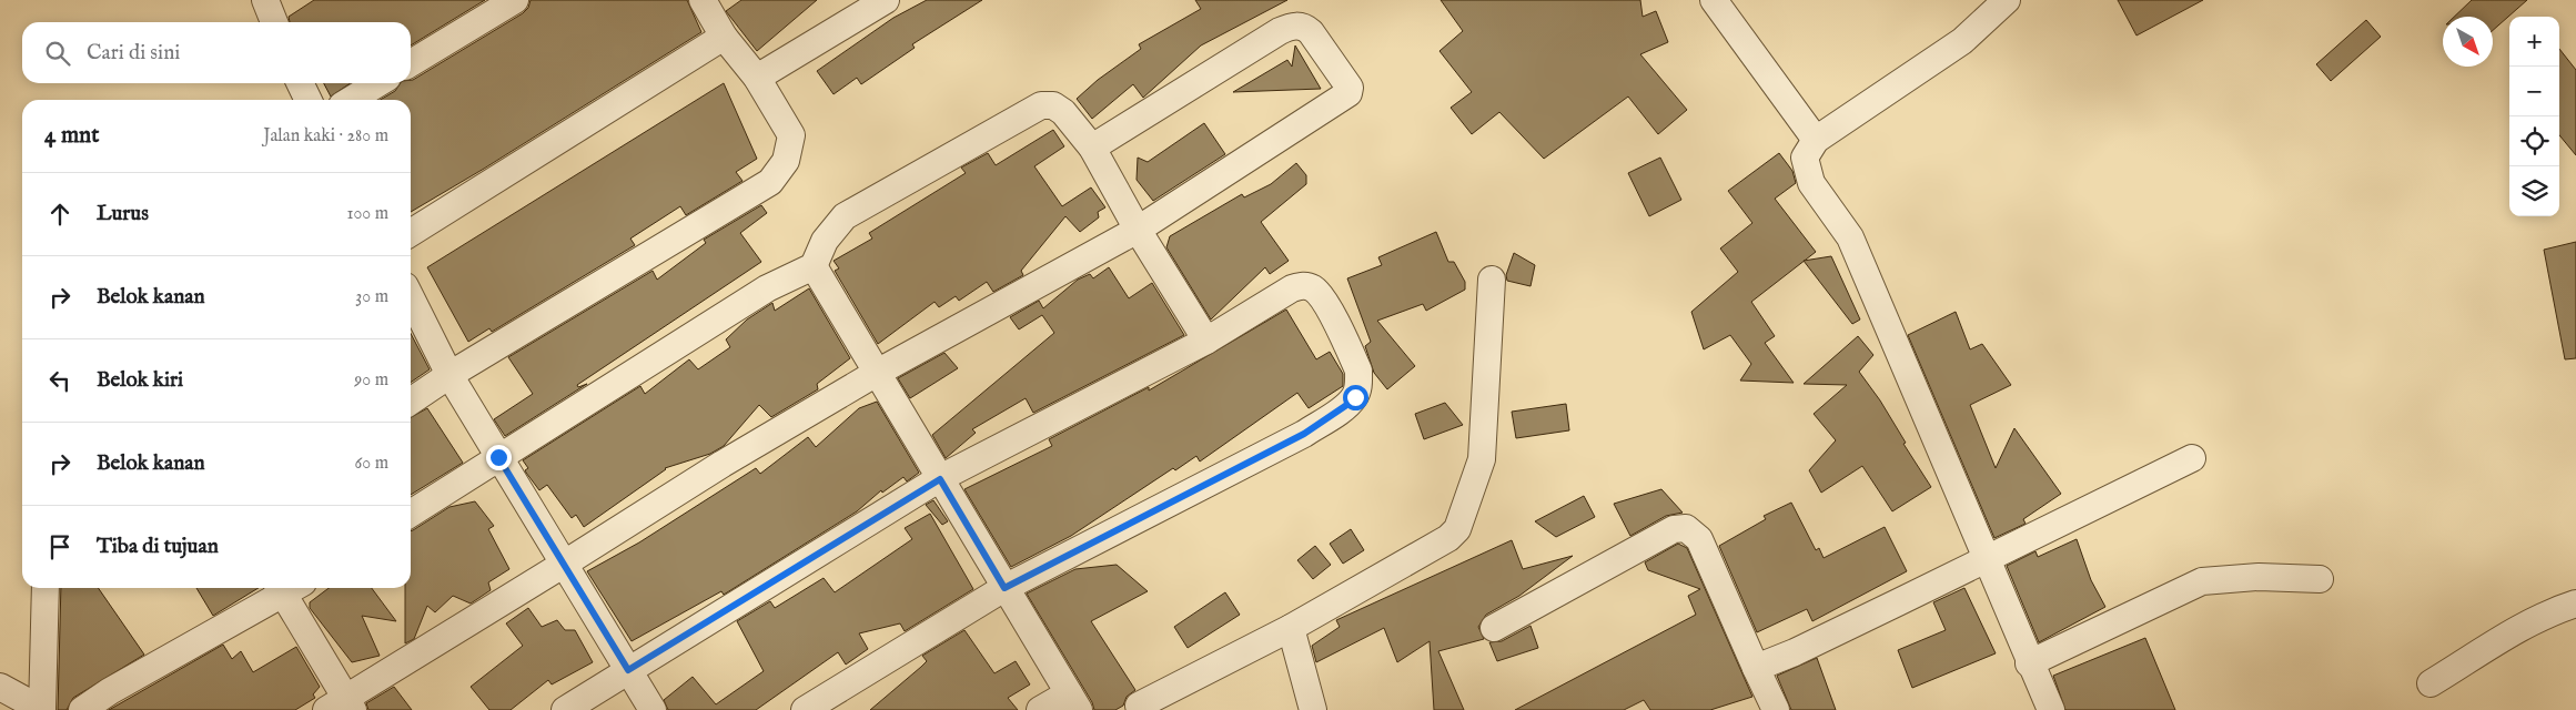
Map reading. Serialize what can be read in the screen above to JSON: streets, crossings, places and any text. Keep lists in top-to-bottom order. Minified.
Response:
{"north":"bottom right","page":{"map_buttons":["+","−"],"search":"Cari di sini","heading":["4 mnt","Jalan kaki · 280 m"],"list":[["Lurus","100 m"],["Belok kanan","30 m"],["Belok kiri","90 m"],["Belok kanan","60 m"],"Tiba di tujuan"]}}
